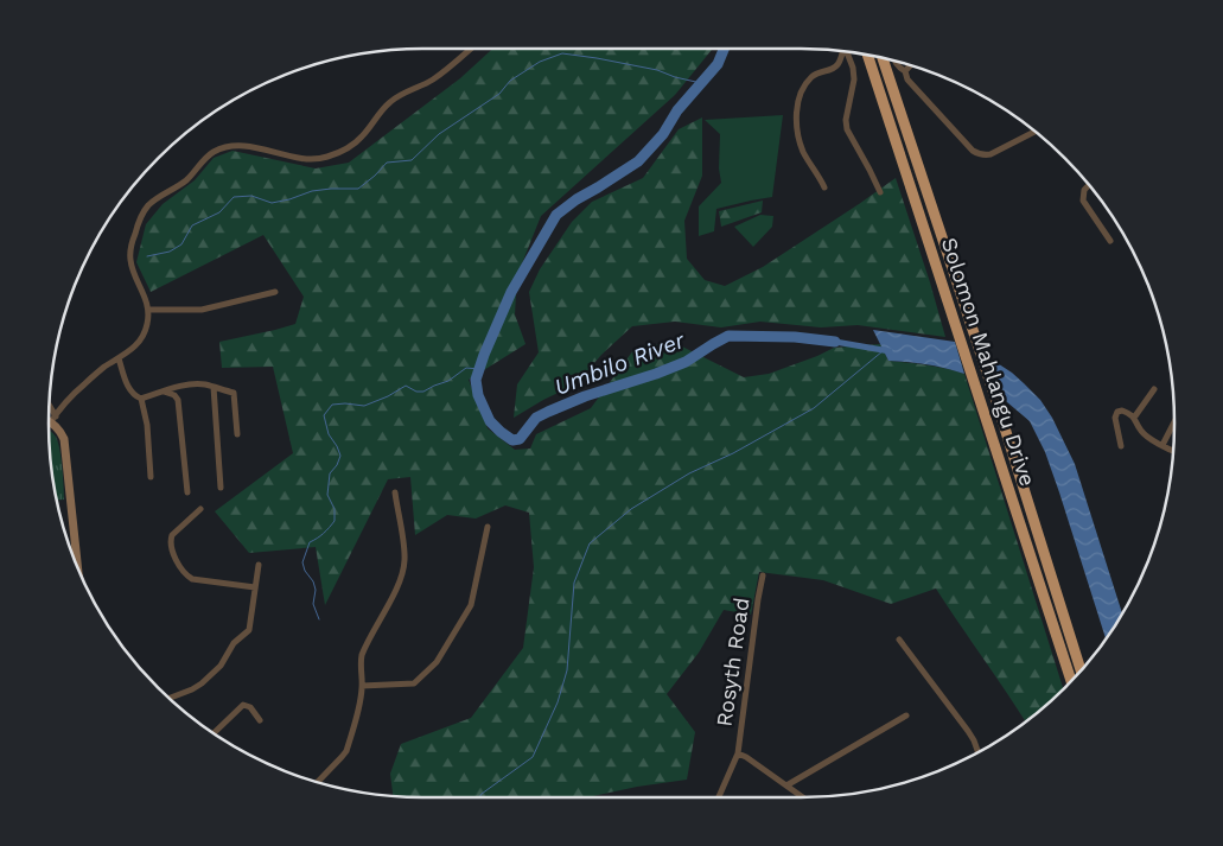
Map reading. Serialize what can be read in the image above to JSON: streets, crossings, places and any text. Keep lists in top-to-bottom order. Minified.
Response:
{"streets":{"highway":["Solomon Mahlangu Drive"],"street":["Rosyth Road"]},"water":["Umbilo River"]}
